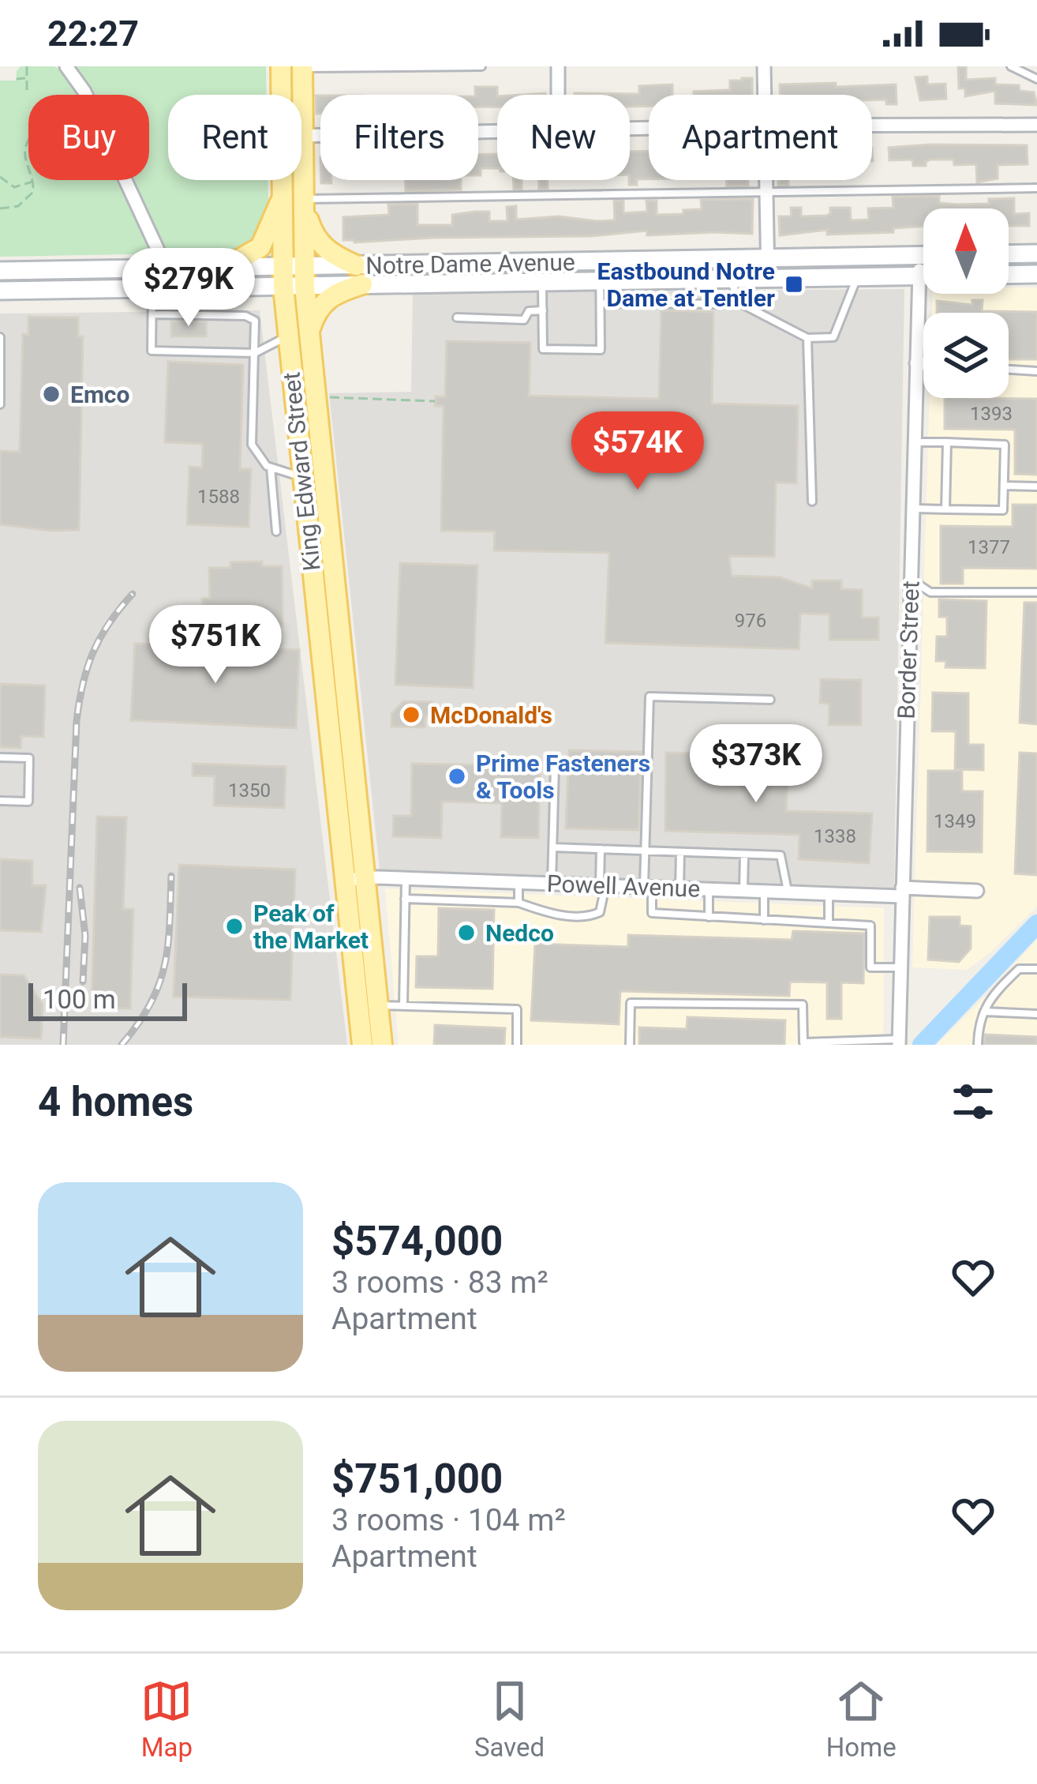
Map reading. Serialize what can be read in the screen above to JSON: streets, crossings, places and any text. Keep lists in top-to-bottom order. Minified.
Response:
{"streets":{"main road":["Notre Dame Avenue","King Edward Street"],"street":["Border Street","Powell Avenue"]},"crossings":[["Notre Dame Avenue","King Edward Street"],["Notre Dame Avenue","Border Street"],["King Edward Street","Powell Avenue"],["Border Street","Powell Avenue"]],"places":{"transit":["Eastbound Notre Dame at Tentler"],"other":["Emco","McDonald's","Prime Fasteners & Tools","Peak of the Market","Nedco"]},"house_numbers":["1393","1588","1377","976","1350","1349","1338"],"scale_bar":"100 m","north":"top","page":{"status":"22:27","chip":["Buy","Rent","Filters","New","Apartment"],"price":["$279K","$574K","$751K","$373K"],"scale":"100 m","heading":"4 homes","list":[{"name":"$574,000","note":"3 rooms · 83 m² · Apartment"},{"name":"$751,000","note":"3 rooms · 104 m² · Apartment"}],"tabs":["Map","Saved","Home"]}}
